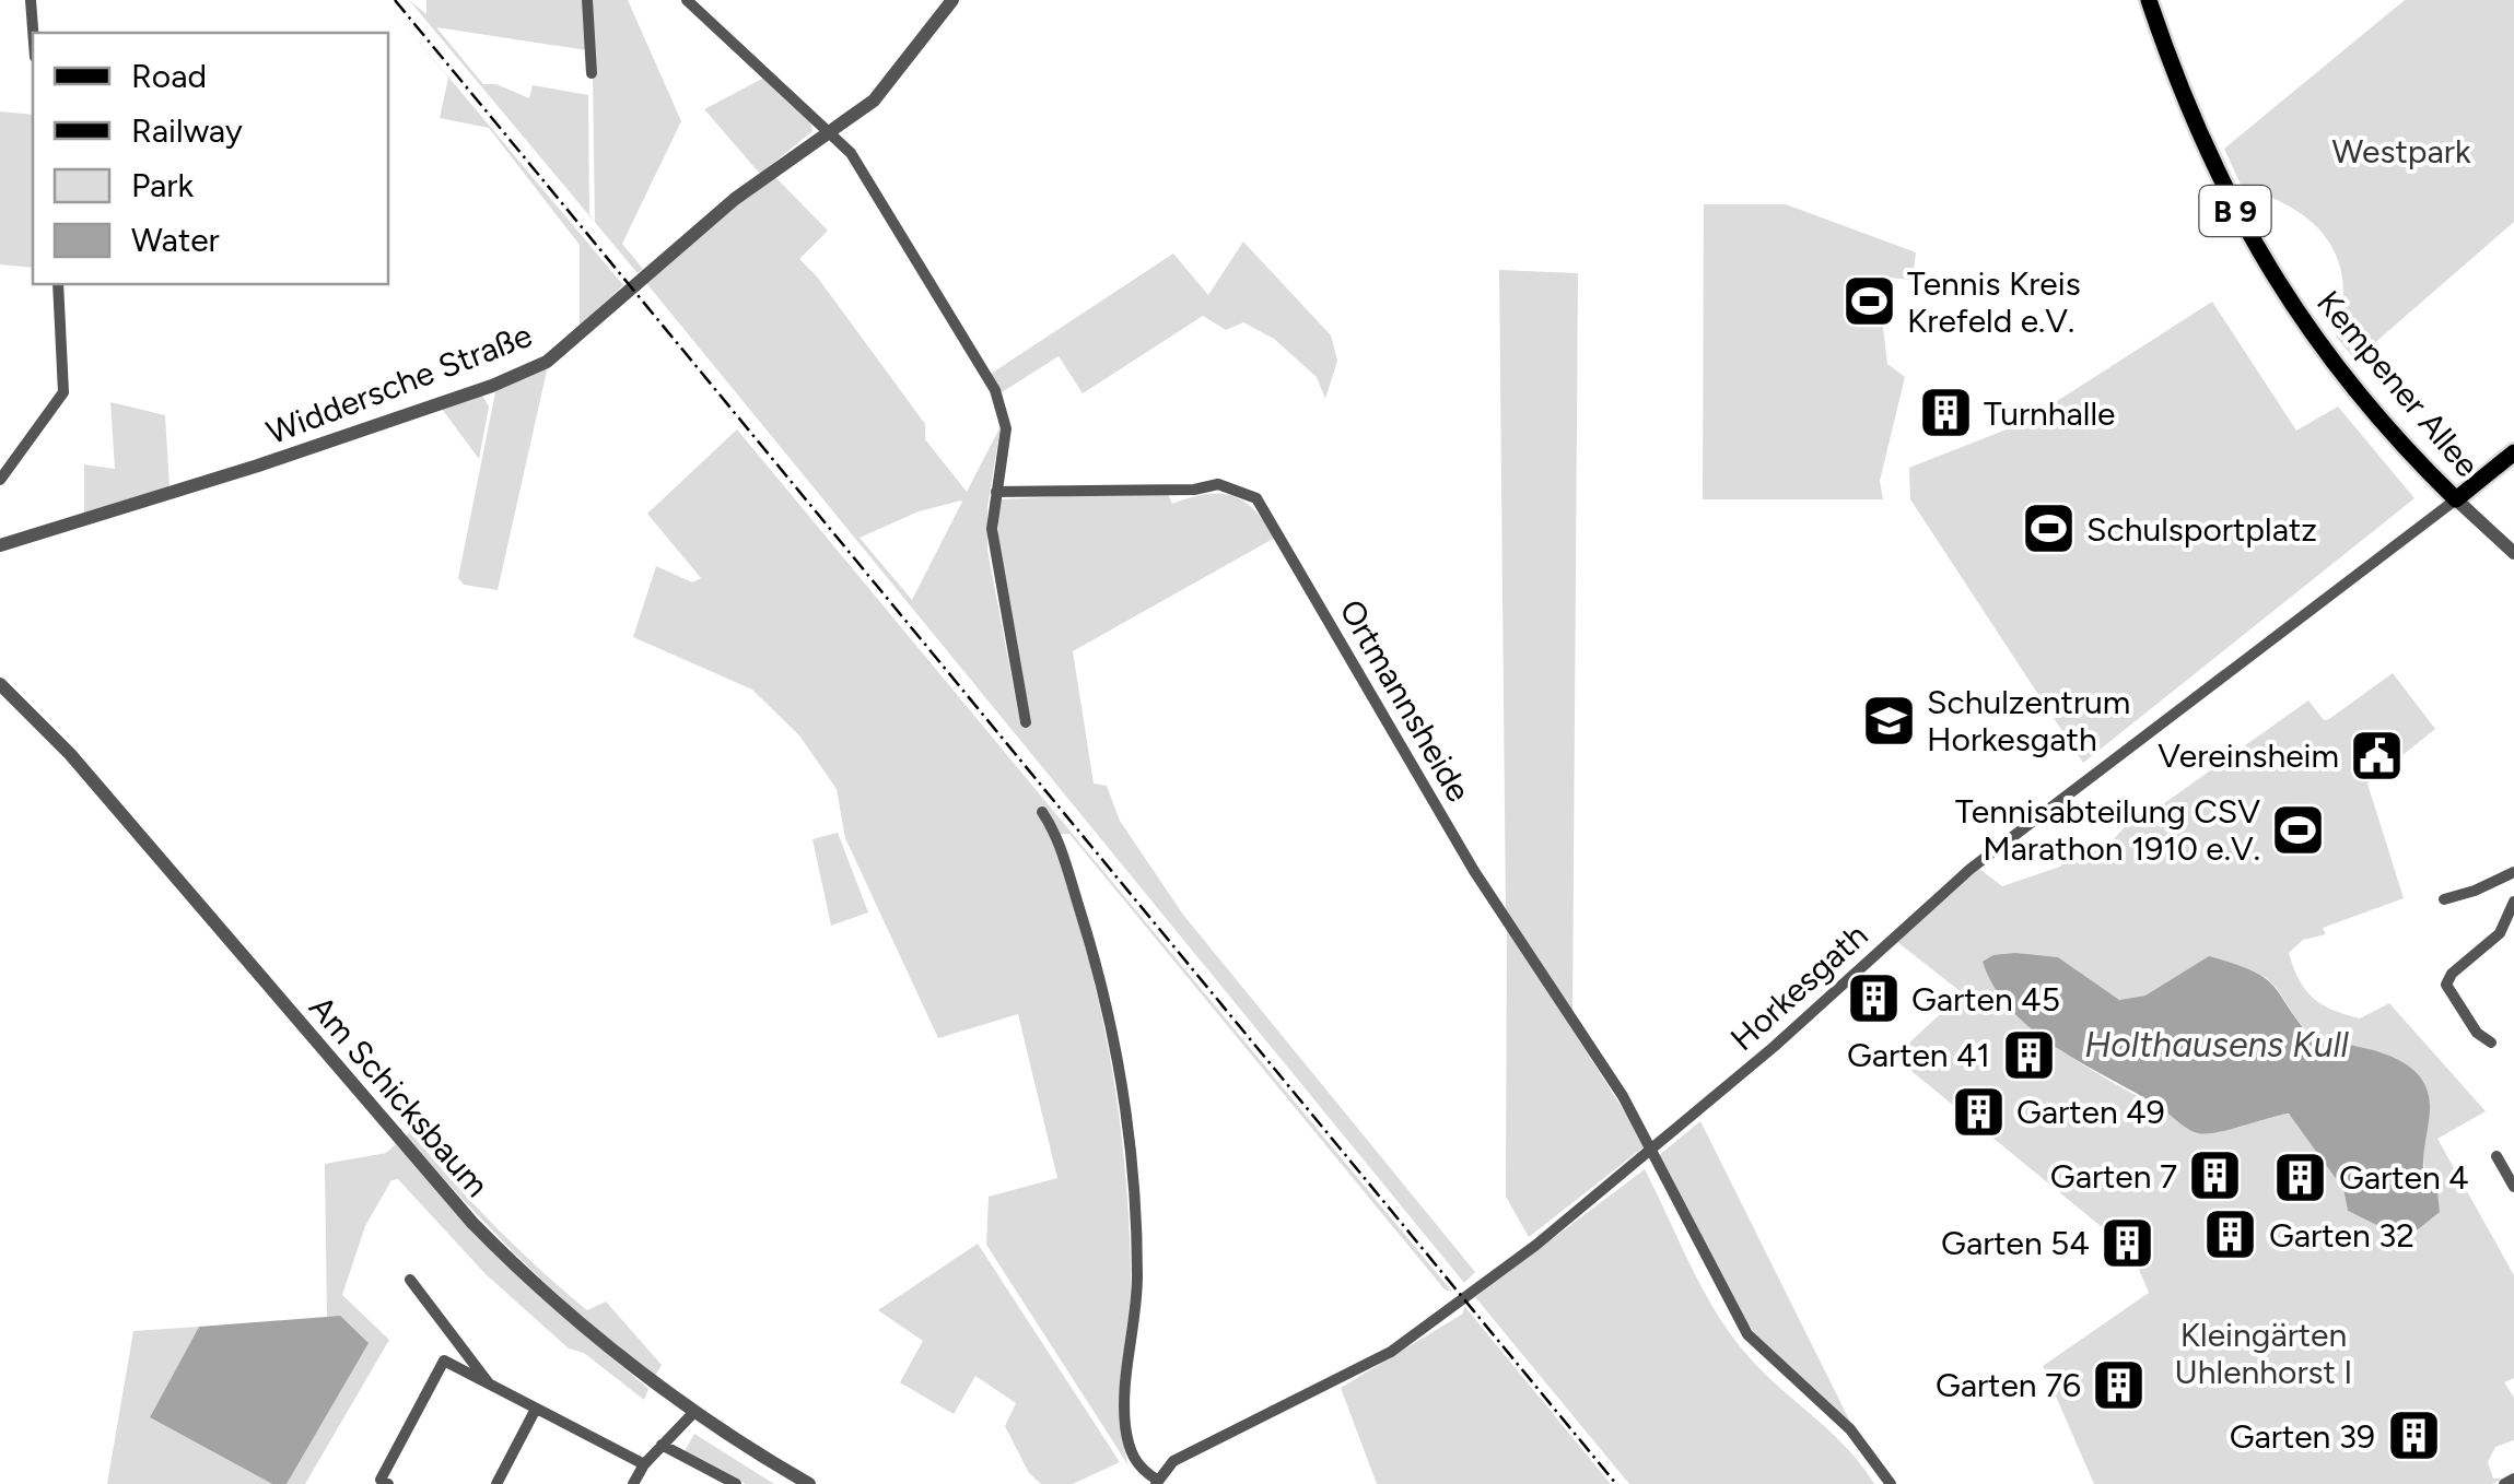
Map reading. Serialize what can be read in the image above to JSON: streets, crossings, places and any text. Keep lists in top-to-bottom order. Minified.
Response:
{"streets":{"main road":["B 9","Kempener Allee"],"street":["Widdersche Straße","Ortmannsheide","Horkesgath","Am Schicksbaum"]},"crossings":[["Kempener Allee","Horkesgath"],["Ortmannsheide","Horkesgath"]],"water":["Holthausens Kull"],"parks":["Westpark","Kleingärten Uhlenhorst I"],"places":{"sports":["Tennis Kreis Krefeld e.V.","Schulsportplatz","Tennisabteilung CSV Marathon 1910 e.V."],"building":["Turnhalle","Garten 45","Garten 41","Garten 49","Garten 7","Garten 4","Garten 32","Garten 54","Garten 76","Garten 39"],"school or university":["Schulzentrum Horkesgath"],"public building":["Vereinsheim"]},"legend":["Road","Railway","Park","Water"]}
